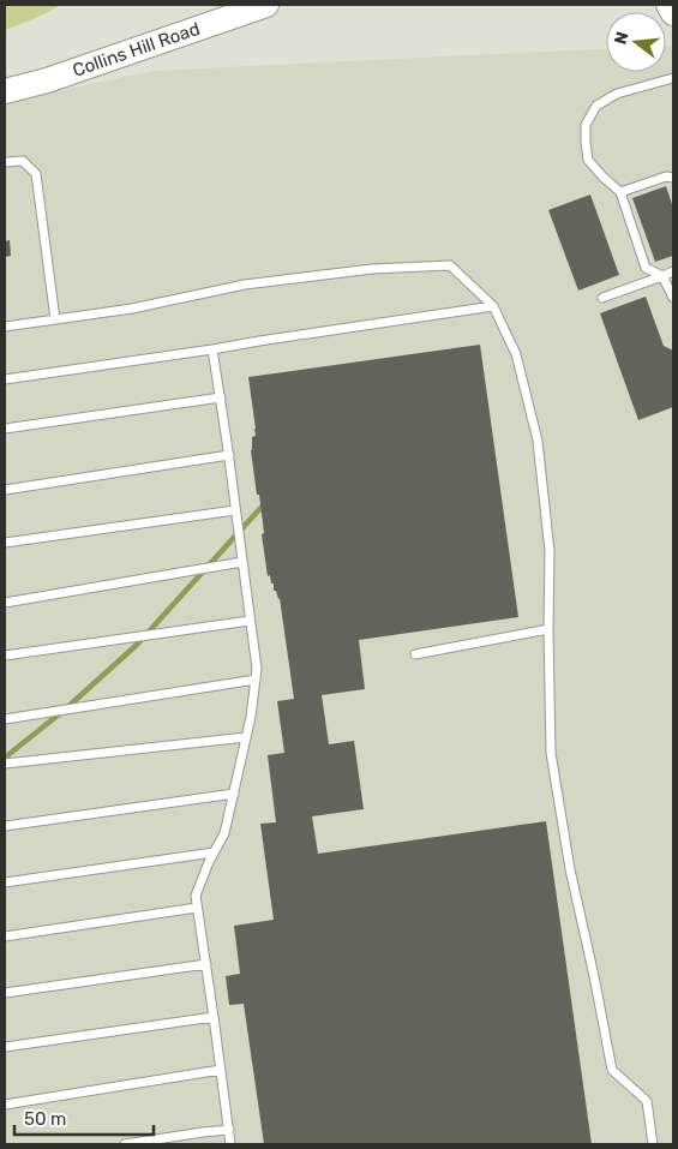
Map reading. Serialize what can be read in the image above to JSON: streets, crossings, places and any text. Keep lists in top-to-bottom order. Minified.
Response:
{"streets":{"street":["Collins Hill Road"]},"scale_bar":"50 m","north":"left"}
